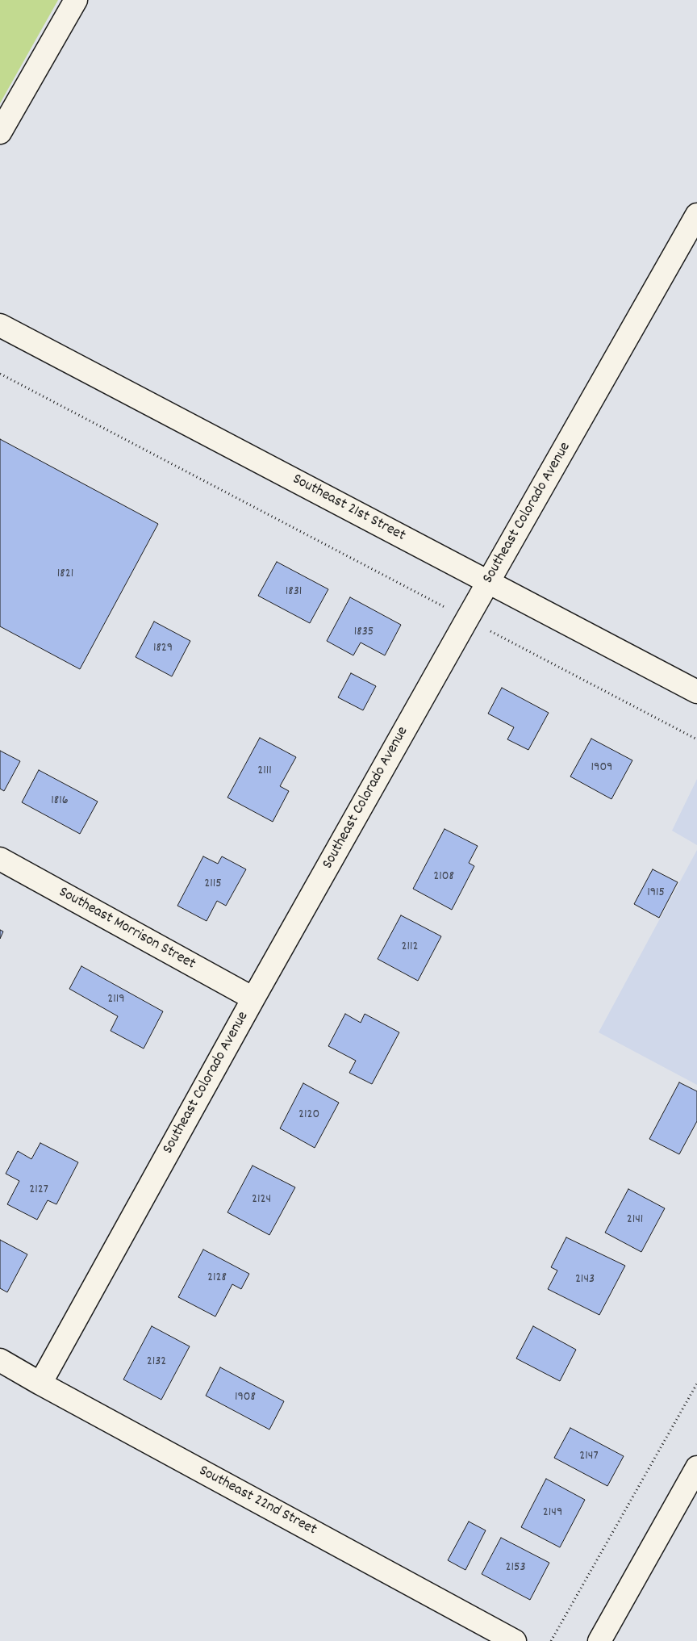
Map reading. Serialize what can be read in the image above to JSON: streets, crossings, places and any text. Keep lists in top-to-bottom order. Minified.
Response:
{"streets":{"street":["Southeast 21st Street","Southeast Colorado Avenue","Southeast Morrison Street","Southeast 22nd Street"]},"crossings":[["Southeast 21st Street","Southeast Colorado Avenue"],["Southeast Colorado Avenue","Southeast Morrison Street"],["Southeast Colorado Avenue","Southeast 22nd Street"]],"house_numbers":["1821","1831","1835","1829","1909","2111","1816","2108","2115","1915","2112","2119","2120","2127","2124","2141","2128","2143","2132","1908","2147","2149","2153"]}
